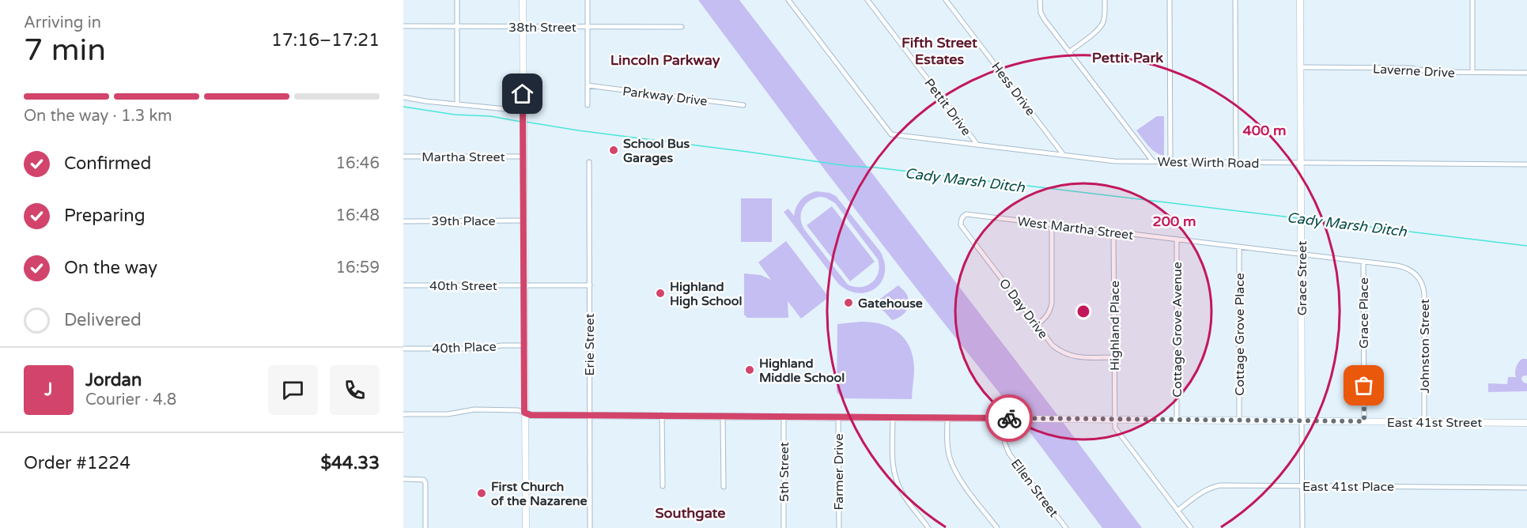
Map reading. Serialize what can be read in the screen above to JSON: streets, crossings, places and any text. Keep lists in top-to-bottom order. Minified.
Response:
{"streets":{"street":["38th Street","Laverne Drive","Hess Drive","Parkway Drive","Pettit Drive","Martha Street","West Wirth Road","39th Place","West Martha Street","Grace Street","40th Street","O Day Drive","Grace Place","Highland Place","Cottage Grove Avenue","Cottage Grove Place","Erie Street","Johnston Street","40th Place","East 41st Street","5th Street","Farmer Drive","East 41st Place","Ellen Street"]},"crossings":[["Laverne Drive","Grace Street"],["Hess Drive","West Wirth Road"],["Pettit Drive","West Wirth Road"],["West Wirth Road","Grace Street"],["West Martha Street","Grace Street"],["West Martha Street","O Day Drive"],["West Martha Street","Grace Place"],["West Martha Street","Highland Place"],["West Martha Street","Cottage Grove Avenue"],["West Martha Street","Cottage Grove Place"],["West Martha Street","Johnston Street"],["Grace Street","East 41st Street"],["Grace Street","East 41st Place"],["40th Street","Erie Street"],["O Day Drive","Highland Place"],["Grace Place","East 41st Street"],["Highland Place","East 41st Street"],["Cottage Grove Avenue","East 41st Street"],["Cottage Grove Place","East 41st Street"],["Erie Street","East 41st Street"],["Johnston Street","East 41st Street"],["East 41st Street","5th Street"],["East 41st Street","Farmer Drive"],["East 41st Street","Ellen Street"]],"districts":["Fifth Street Estates","Pettit Park","Lincoln Parkway","Southgate"],"water":["Cady Marsh Ditch"],"places":["School Bus Garages","Highland High School","Gatehouse","Highland Middle School","First Church of the Nazarene"],"page":{"heading":["7 min","Arriving in","17:16–17:21"],"panel":["Jordan","Courier · 4.8","Order #1224","$44.33"],"bar":"On the way · 1.3 km","list":[["Confirmed","16:46"],["Preparing","16:48"],["On the way","16:59"],"Delivered"],"round":"J"},"rings":["400 m","200 m"]}
